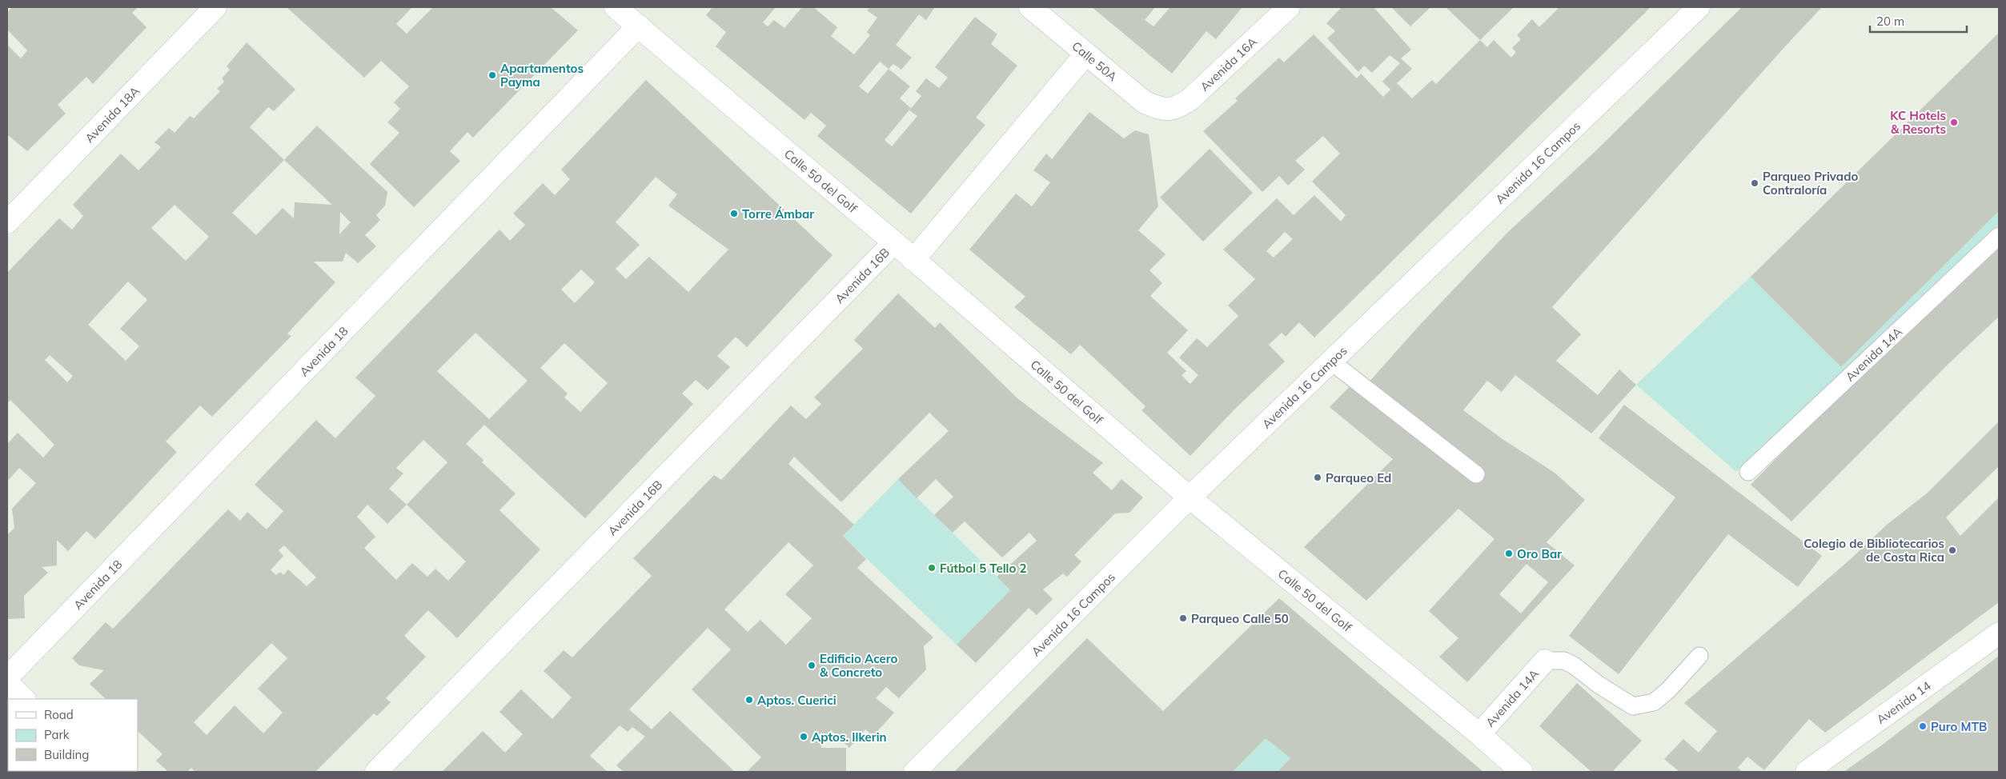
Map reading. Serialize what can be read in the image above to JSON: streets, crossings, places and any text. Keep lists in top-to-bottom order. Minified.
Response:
{"streets":{"street":["Calle 50A","Avenida 16A","Avenida 18A","Avenida 16 Campos","Calle 50 del Golf","Avenida 16B","Avenida 18","Avenida 14A","Avenida 14"]},"crossings":[["Calle 50A","Avenida 16A"],["Avenida 16 Campos","Calle 50 del Golf"],["Calle 50 del Golf","Avenida 16B"],["Calle 50 del Golf","Avenida 18"],["Calle 50 del Golf","Avenida 14A"]],"places":["Apartamentos Payma","KC Hotels & Resorts","Parqueo Privado Contraloría","Torre Ámbar","Parqueo Ed","Colegio de Bibliotecarios de Costa Rica","Oro Bar","Fútbol 5 Tello 2","Parqueo Calle 50","Edificio Acero & Concreto","Aptos. Cuerici","Puro MTB","Aptos. Ilkerin"],"legend":["Road","Park","Building"],"scale_bar":"20 m"}
